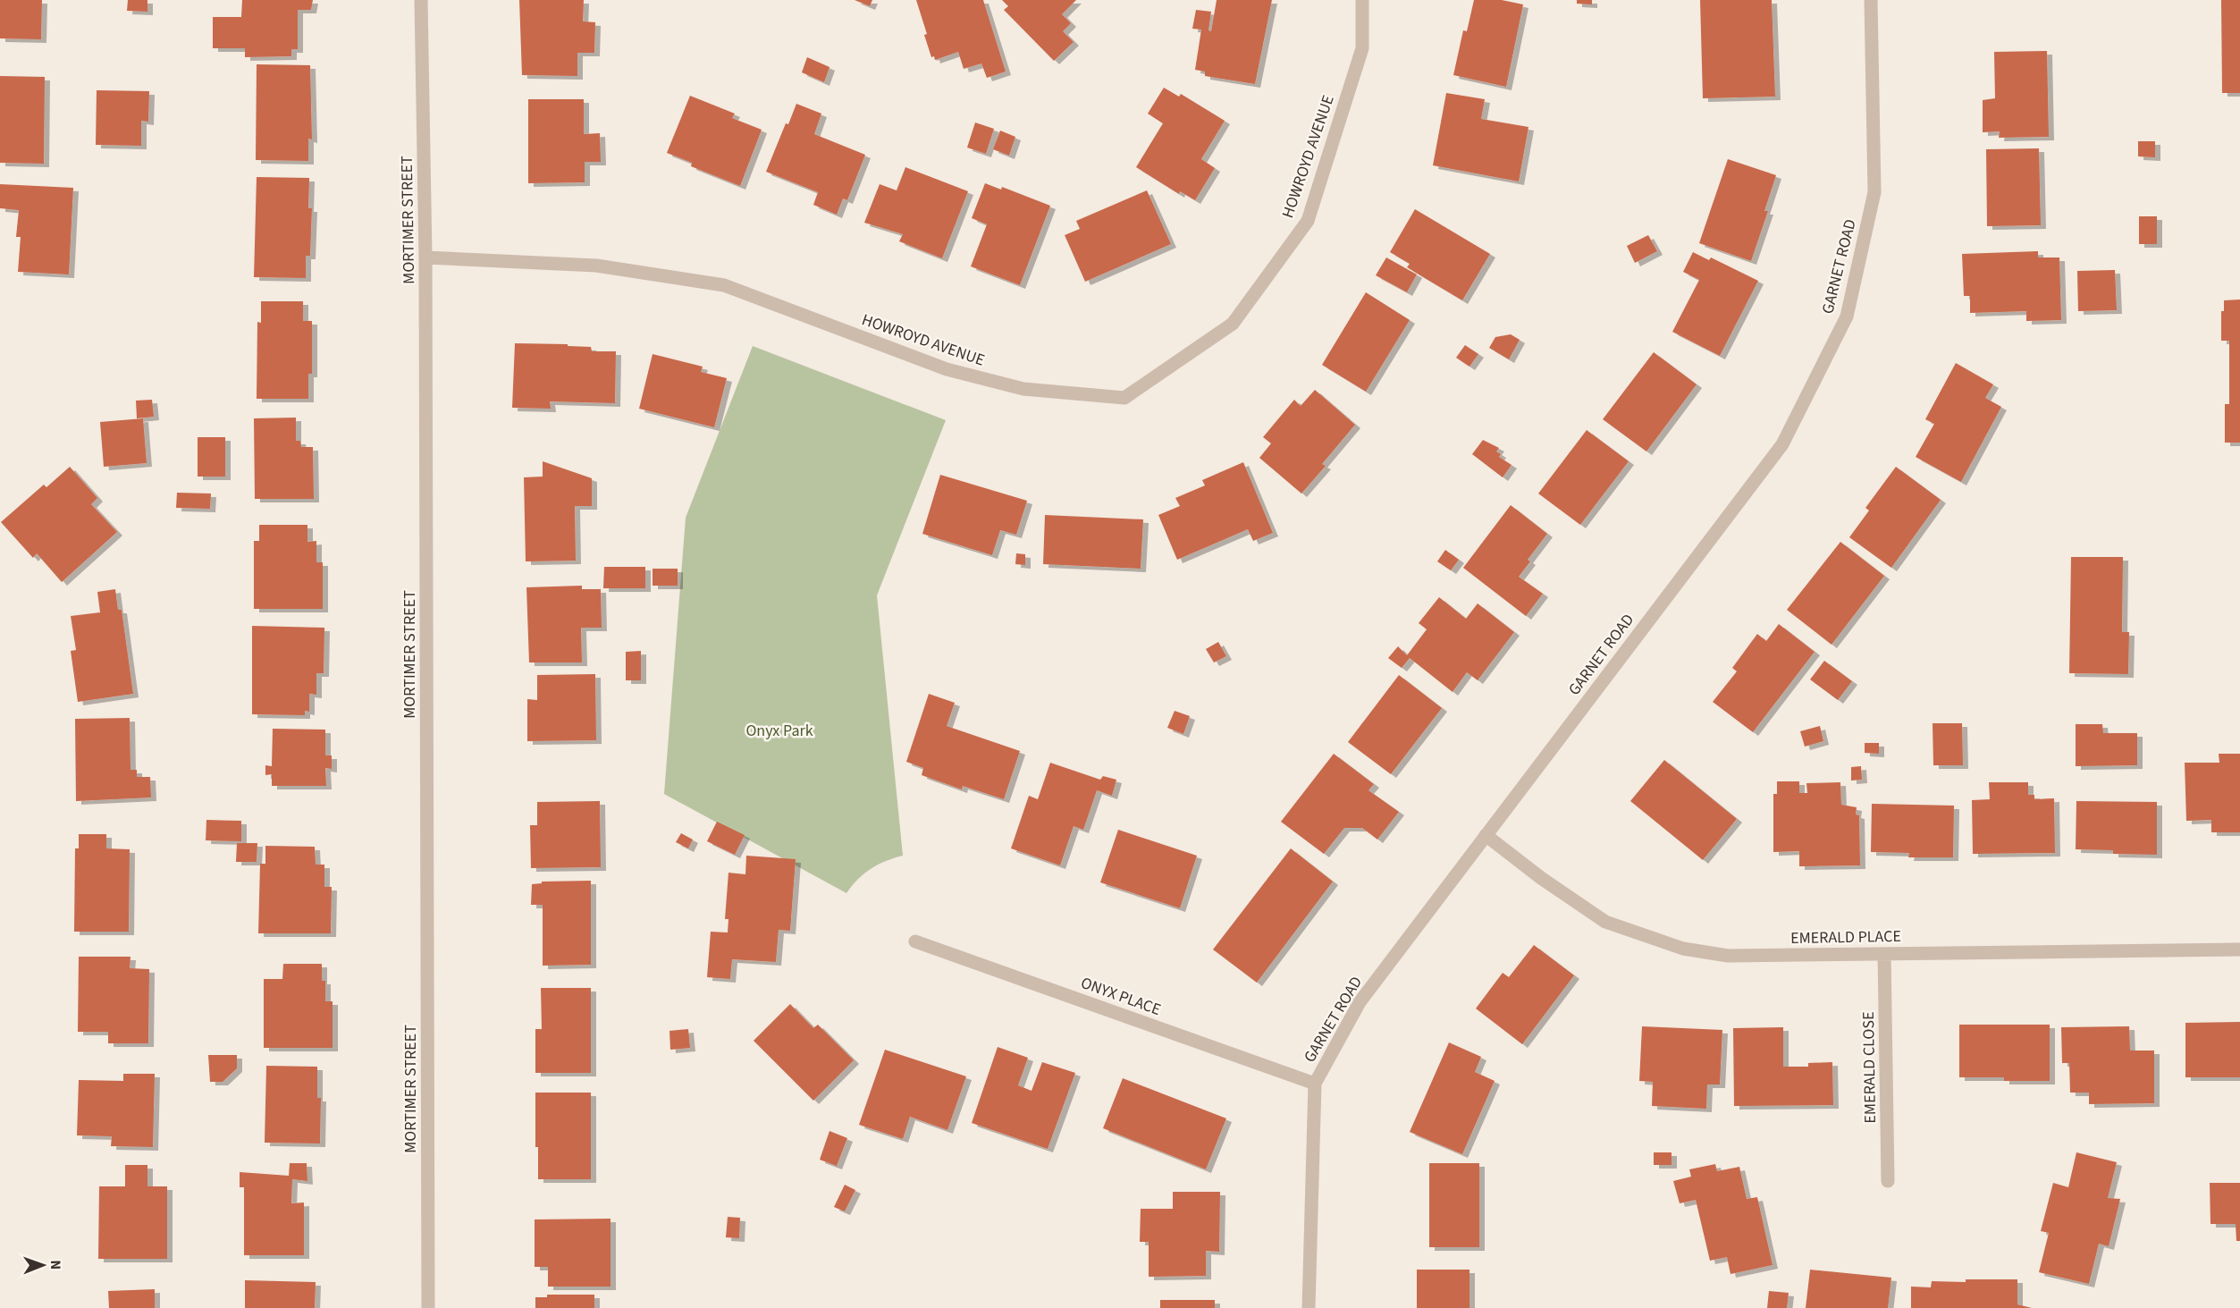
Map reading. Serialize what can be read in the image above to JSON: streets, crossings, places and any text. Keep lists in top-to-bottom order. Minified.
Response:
{"streets":{"street":["HOWROYD AVENUE","MORTIMER STREET","GARNET ROAD","EMERALD PLACE","ONYX PLACE","EMERALD CLOSE"]},"crossings":[["HOWROYD AVENUE","MORTIMER STREET"],["GARNET ROAD","EMERALD PLACE"],["GARNET ROAD","ONYX PLACE"],["EMERALD PLACE","EMERALD CLOSE"]],"parks":["Onyx Park"],"north":"right"}
